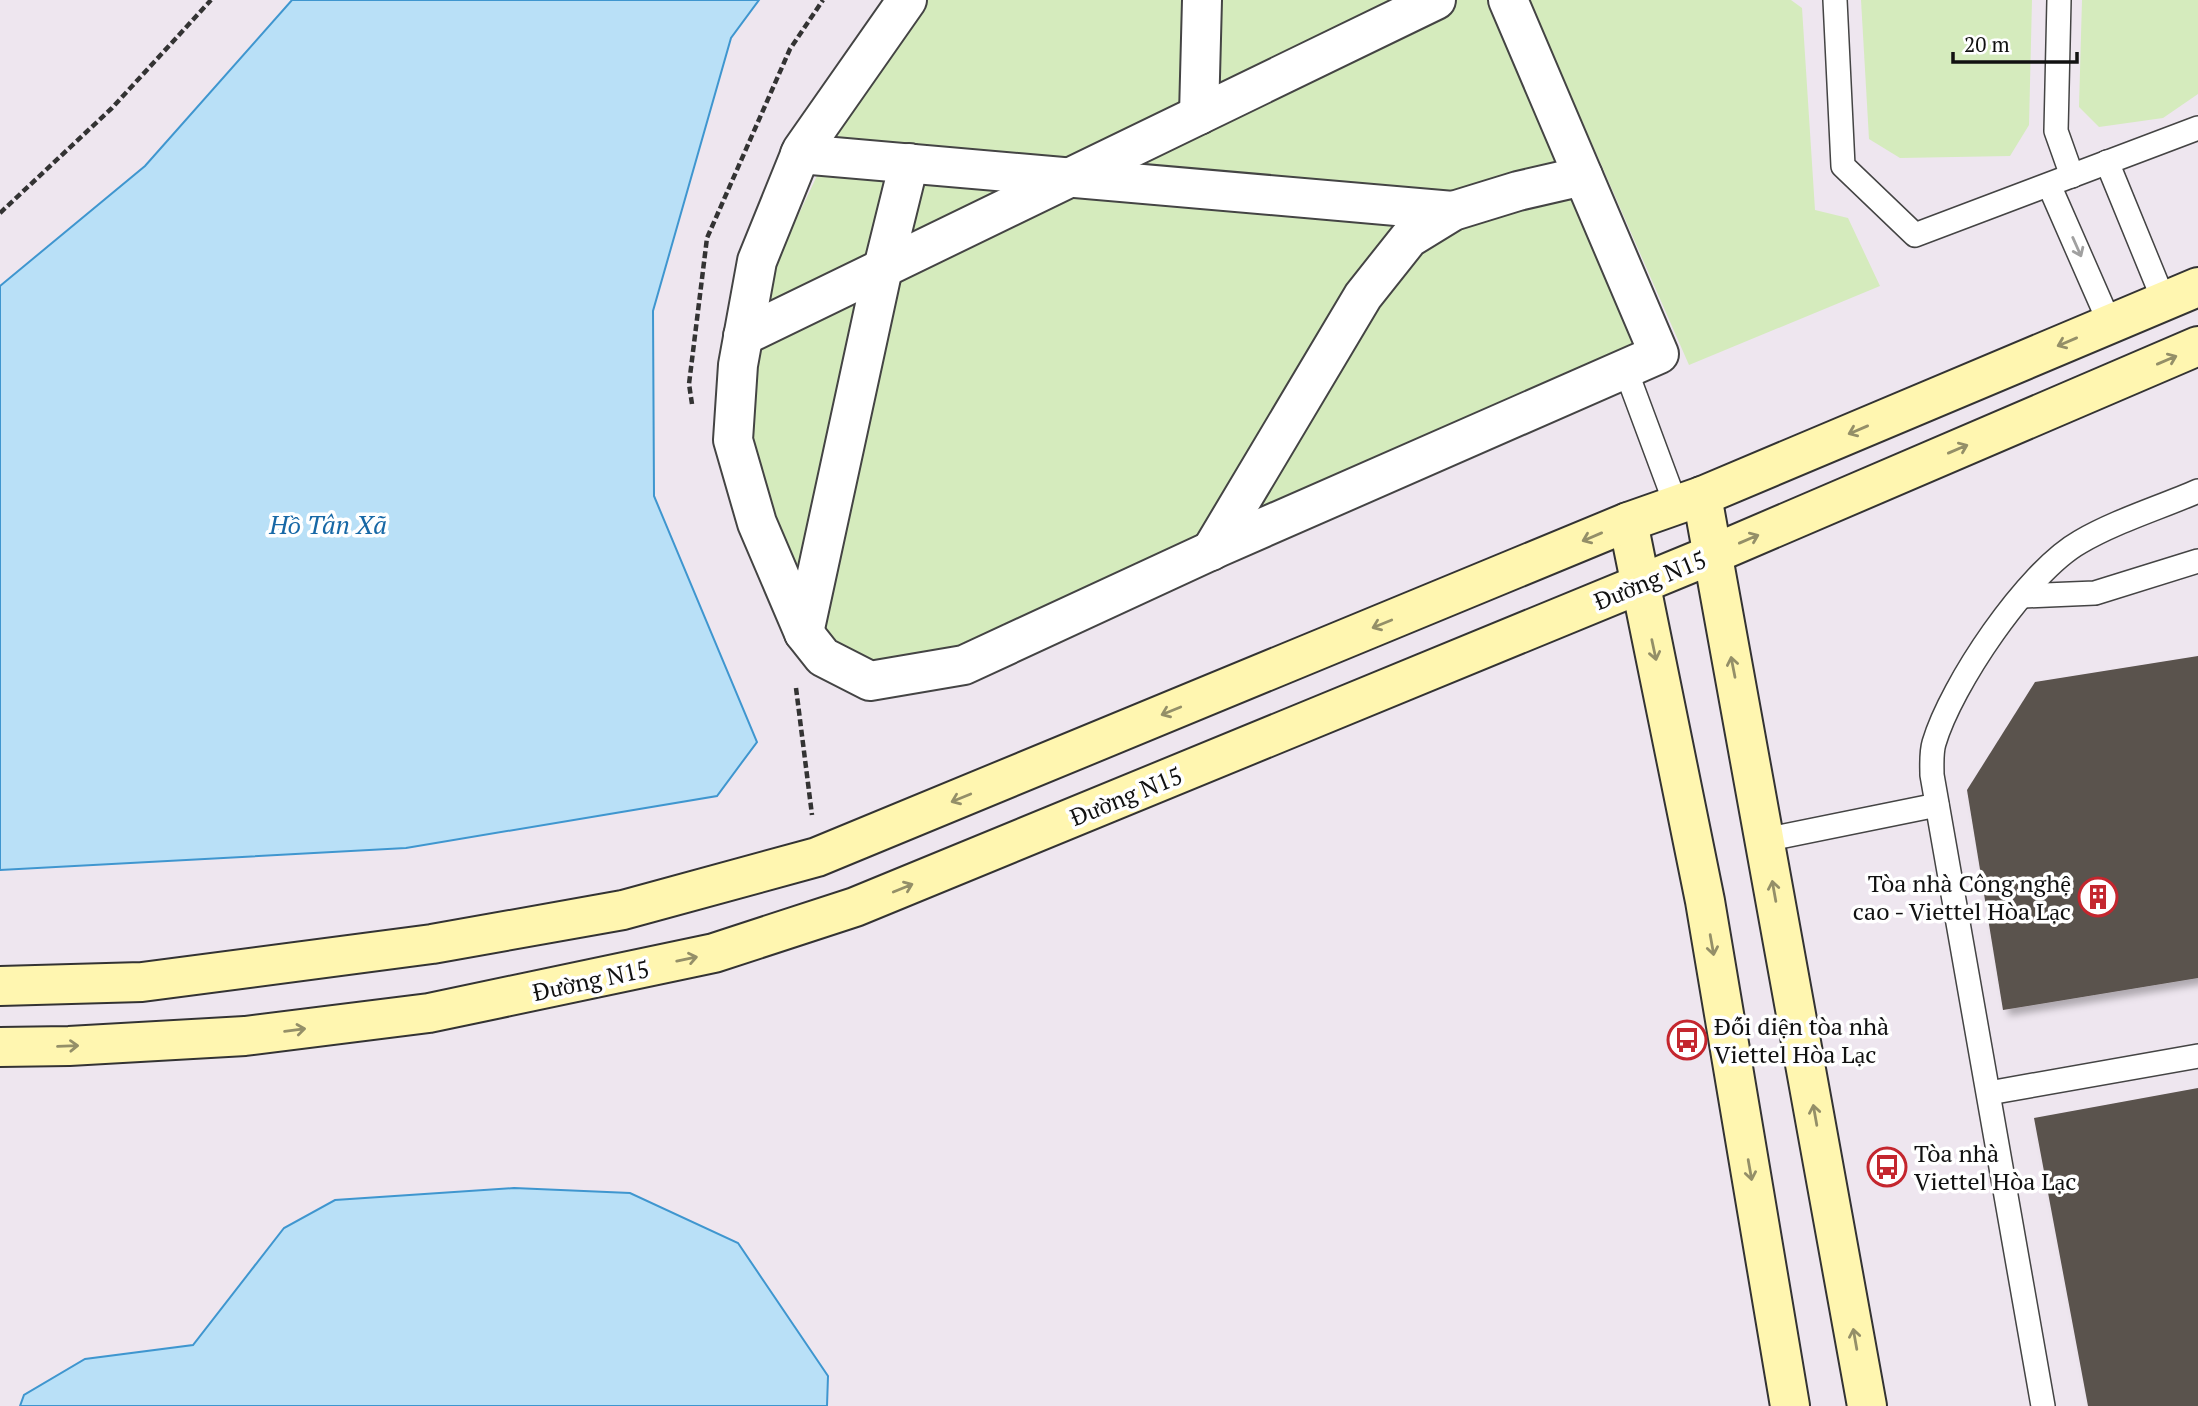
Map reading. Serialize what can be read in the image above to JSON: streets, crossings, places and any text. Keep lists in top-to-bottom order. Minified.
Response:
{"streets":{"street":["Đường N15"]},"water":["Hồ Tân Xã"],"places":{"building":["Tòa nhà Công nghệ cao - Viettel Hòa Lạc"],"bus stop":["Đối diện tòa nhà Viettel Hòa Lạc","Tòa nhà Viettel Hòa Lạc"]},"scale_bar":"20 m"}
